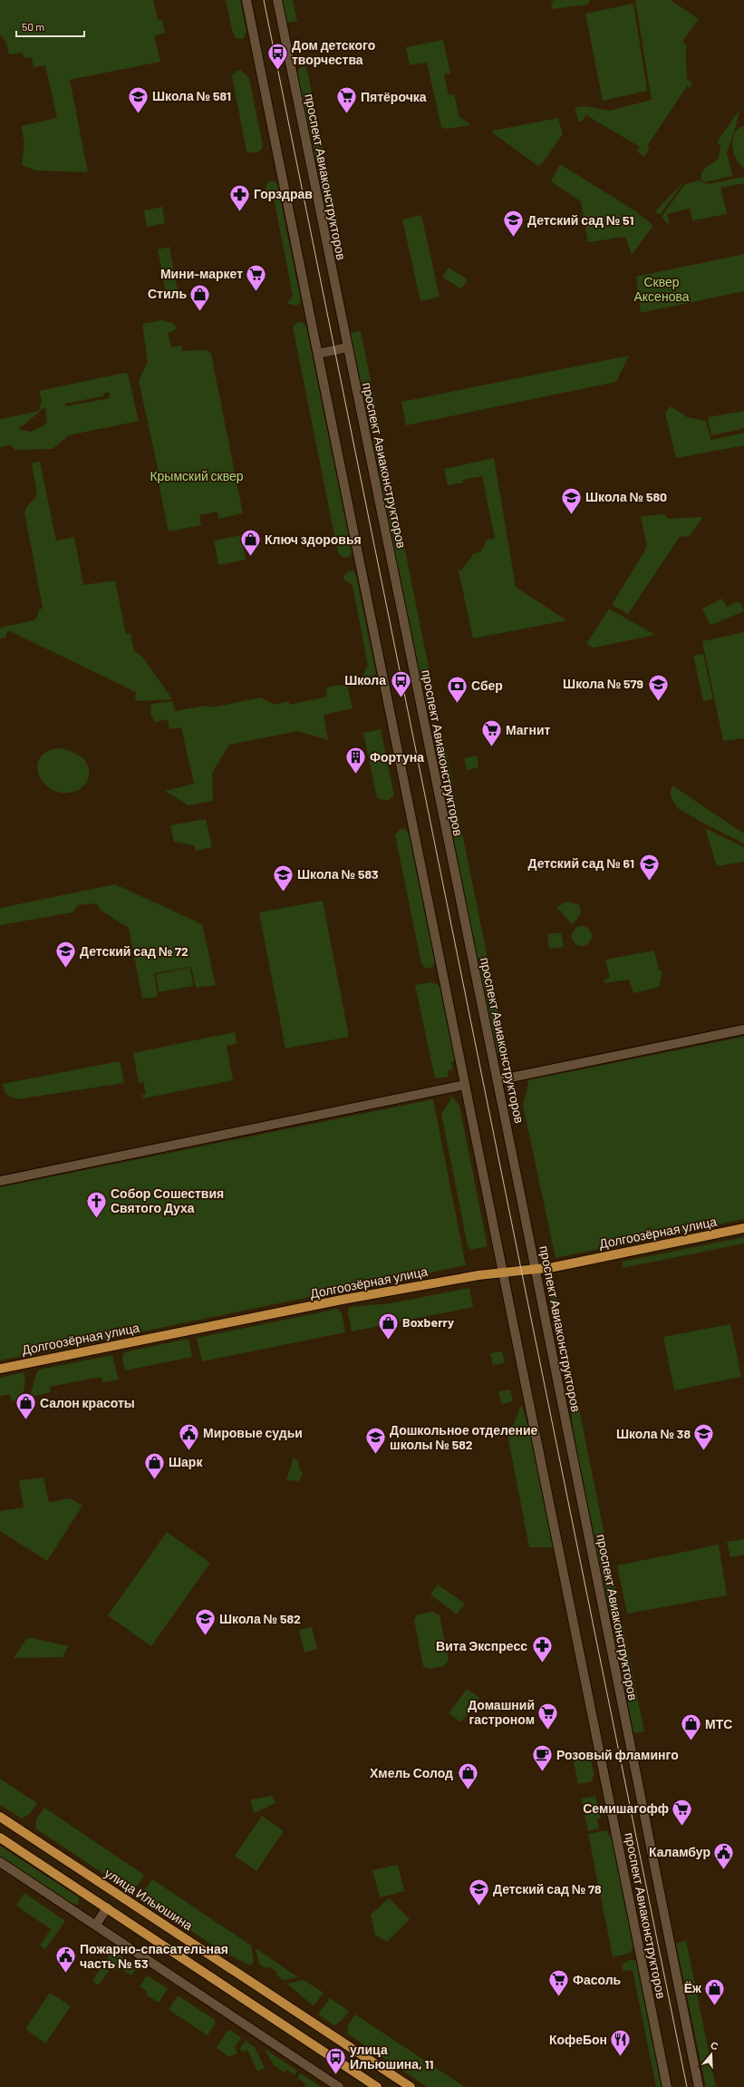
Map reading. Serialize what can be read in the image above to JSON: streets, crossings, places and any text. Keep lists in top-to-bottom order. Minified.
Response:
{"streets":{"main road":["Долгоозёрная улица","улица Ильюшина"],"street":["проспект Авиаконструкторов"]},"crossings":[["проспект Авиаконструкторов","Долгоозёрная улица"]],"parks":["Сквер Аксенова","Крымский сквер"],"places":{"bus stop":["Дом детского творчества","Школа","улица Ильюшина, 11"],"school or university":["Школа № 581","Детский сад № 51","Школа № 580","Школа № 579","Детский сад № 61","Школа № 583","Детский сад № 72","Школа № 38","Дошкольное отделение школы № 582","Школа № 582","Детский сад № 78"],"supermarket":["Пятёрочка","Мини-маркет","Магнит","Домашний гастроном","Семишагофф","Фасоль"],"pharmacy":["Горздрав","Вита Экспресс"],"shop":["Стиль","Ключ здоровья","Boxberry","Салон красоты","Шарк","МТС","Хмель Солод","Ёж"],"bank":["Сбер"],"building":["Фортуна"],"church":["Собор Сошествия Святого Духа"],"public building":["Мировые судьи","Каламбур","Пожарно-спасательная часть № 53"],"cafe":["Розовый фламинго"],"restaurant":["КофеБон"]},"scale_bar":"50 m","north":"top"}
